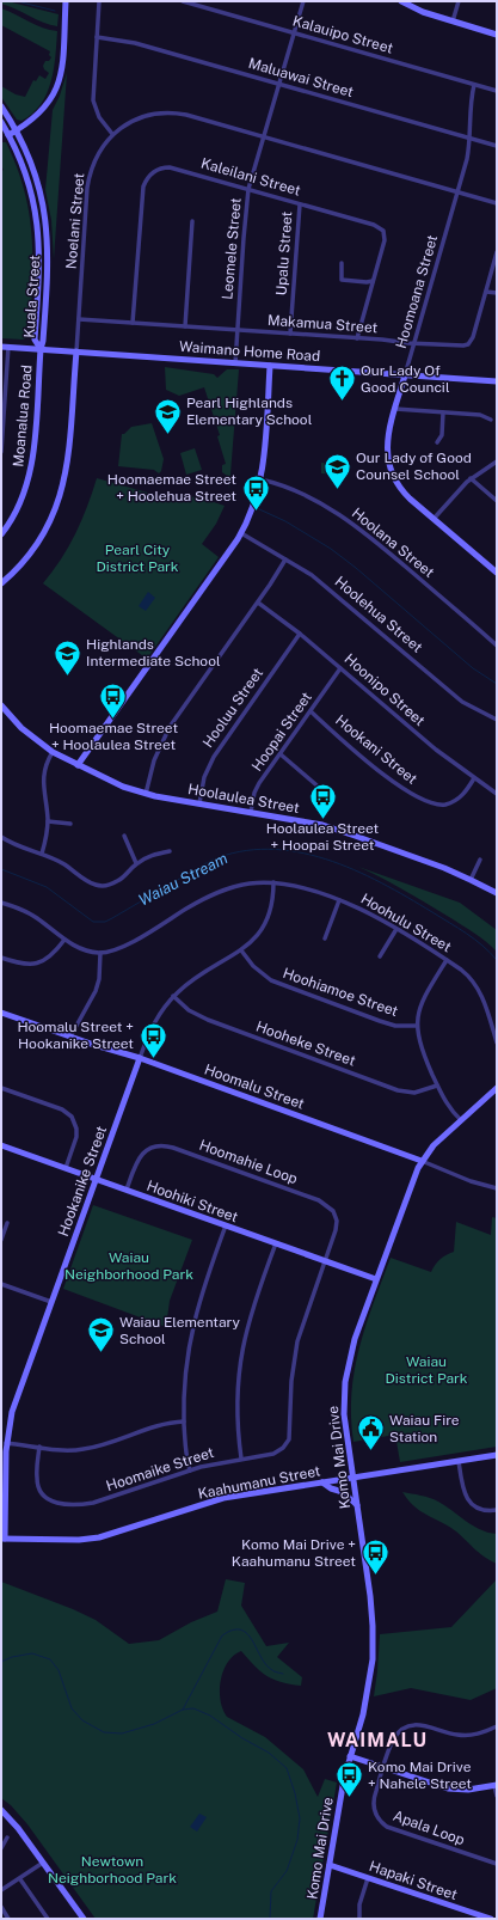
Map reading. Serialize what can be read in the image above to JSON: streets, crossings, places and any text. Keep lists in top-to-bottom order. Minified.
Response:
{"streets":{"street":["Kalauipo Street","Maluawai Street","Kaleilani Street","Noelani Street","Leomele Street","Upalu Street","Hoomoana Street","Kuala Street","Makamua Street","Waimano Home Road","Moanalua Road","Hoolana Street","Hoolehua Street","Hoonipo Street","Hooluu Street","Hoopai Street","Hookani Street","Hoolaulea Street","Hoohulu Street","Hoohiamoe Street","Hooheke Street","Hoomalu Street","Hoomahie Loop","Hookanike Street","Hoohiki Street","Komo Mai Drive","Hoomaike Street","Kaahumanu Street","Apala Loop","Hapaki Street"]},"crossings":[["Kalauipo Street","Leomele Street"],["Kalauipo Street","Hoomoana Street"],["Maluawai Street","Leomele Street"],["Maluawai Street","Hoomoana Street"],["Kaleilani Street","Leomele Street"],["Kaleilani Street","Upalu Street"],["Kaleilani Street","Makamua Street"],["Noelani Street","Leomele Street"],["Noelani Street","Hoomoana Street"],["Noelani Street","Makamua Street"],["Noelani Street","Waimano Home Road"],["Leomele Street","Makamua Street"],["Leomele Street","Waimano Home Road"],["Upalu Street","Makamua Street"],["Hoomoana Street","Makamua Street"],["Hoomoana Street","Waimano Home Road"],["Kuala Street","Waimano Home Road"],["Kuala Street","Moanalua Road"],["Waimano Home Road","Moanalua Road"],["Hoonipo Street","Hooluu Street"],["Hoonipo Street","Hoopai Street"],["Hoonipo Street","Hookani Street"],["Hooluu Street","Hoolaulea Street"],["Hoopai Street","Hookani Street"],["Hoopai Street","Hoolaulea Street"],["Hoohulu Street","Hookanike Street"],["Hoohiamoe Street","Hookanike Street"],["Hooheke Street","Hookanike Street"],["Hoomalu Street","Hookanike Street"],["Hoomalu Street","Komo Mai Drive"],["Hoomahie Loop","Hoohiki Street"],["Hoomahie Loop","Hoomaike Street"],["Hookanike Street","Hoohiki Street"],["Hookanike Street","Kaahumanu Street"],["Hoohiki Street","Komo Mai Drive"],["Hoohiki Street","Hoomaike Street"],["Komo Mai Drive","Kaahumanu Street"],["Komo Mai Drive","Hapaki Street"]],"districts":["WAIMALU"],"water":["Waiau Stream"],"parks":["Pearl City District Park","Waiau Neighborhood Park","Waiau District Park","Newtown Neighborhood Park"],"places":{"church":["Our Lady Of Good Council"],"school or university":["Pearl Highlands Elementary School","Our Lady of Good Counsel School","Highlands Intermediate School","Waiau Elementary School"],"bus stop":["Hoomaemae Street + Hoolehua Street","Hoomaemae Street + Hoolaulea Street","Hoolaulea Street + Hoopai Street","Hoomalu Street + Hookanike Street","Komo Mai Drive + Kaahumanu Street","Komo Mai Drive + Nahele Street"],"public building":["Waiau Fire Station"]}}
